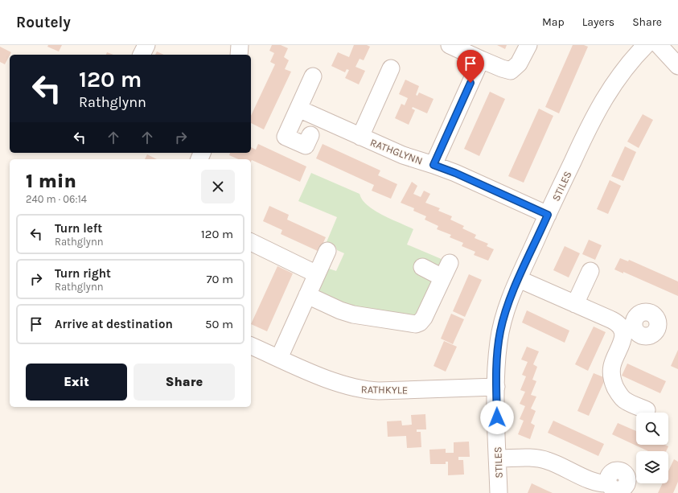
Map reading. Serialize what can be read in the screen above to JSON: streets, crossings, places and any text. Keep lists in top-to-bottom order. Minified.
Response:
{"streets":{"street":["RATHGLYNN","STILES","RATHKYLE"]},"crossings":[["RATHGLYNN","STILES"],["STILES","RATHKYLE"]],"page":{"header":"Routely","nav":["Map","Layers","Share"],"turn":["120 m","Rathglynn"],"heading":["1 min","240 m · 06:14"],"list":[{"name":"Turn left","note":"Rathglynn","value":"120 m"},{"name":"Turn right","note":"Rathglynn","value":"70 m"},{"name":"Arrive at destination","value":"50 m"}],"buttons":["Exit","Share"]}}
